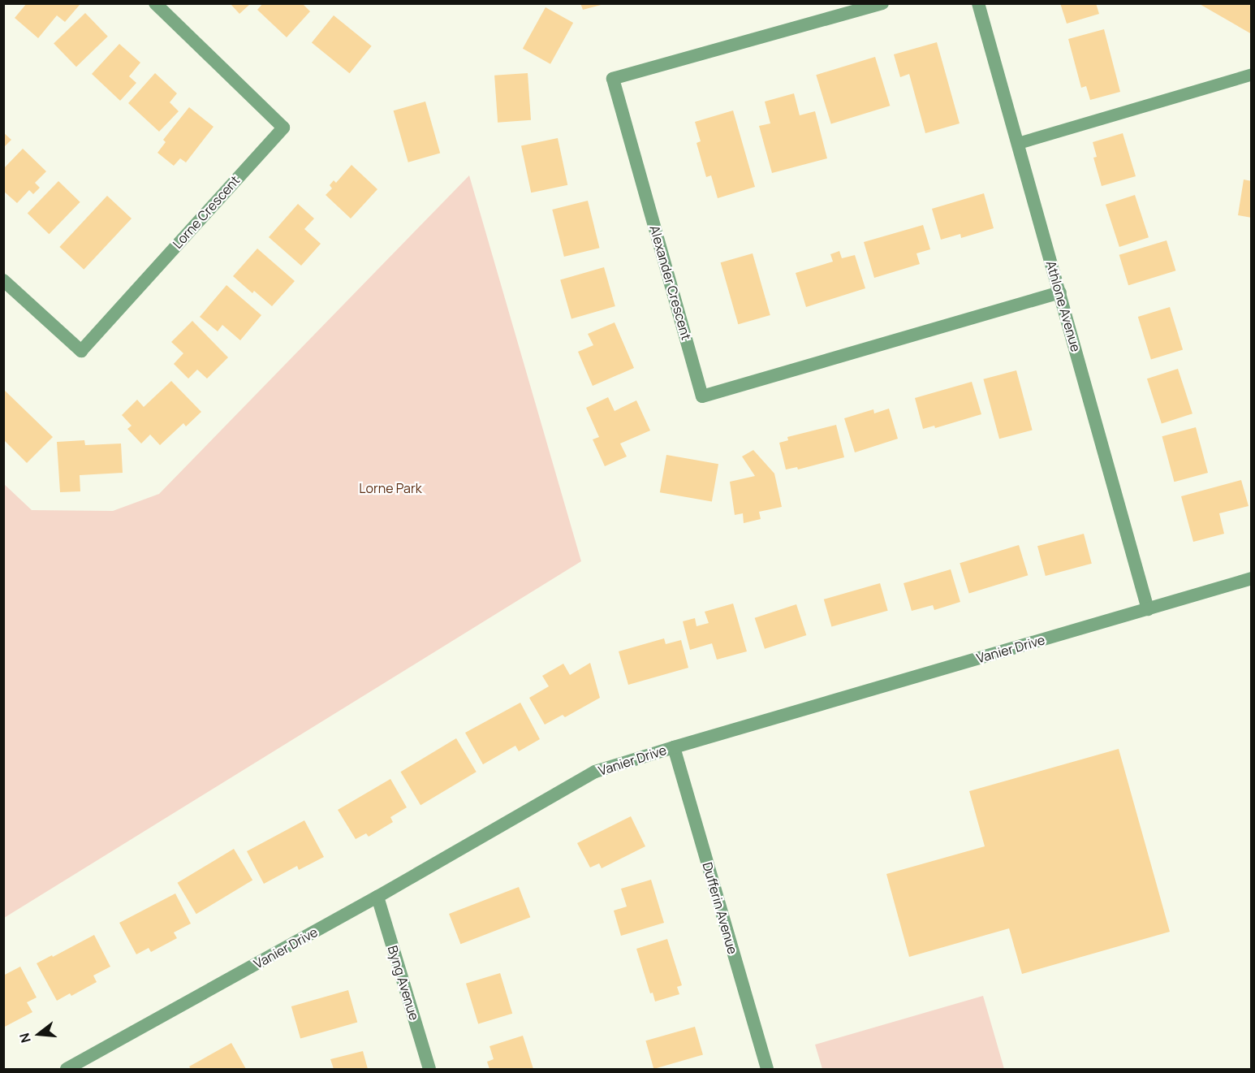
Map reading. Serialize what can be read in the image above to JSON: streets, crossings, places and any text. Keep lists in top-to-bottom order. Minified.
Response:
{"streets":{"street":["Lorne Crescent","Alexander Crescent","Athlone Avenue","Vanier Drive","Dufferin Avenue","Byng Avenue"]},"crossings":[["Alexander Crescent","Athlone Avenue"],["Athlone Avenue","Vanier Drive"],["Vanier Drive","Dufferin Avenue"],["Vanier Drive","Byng Avenue"]],"parks":["Lorne Park"],"north":"left"}
